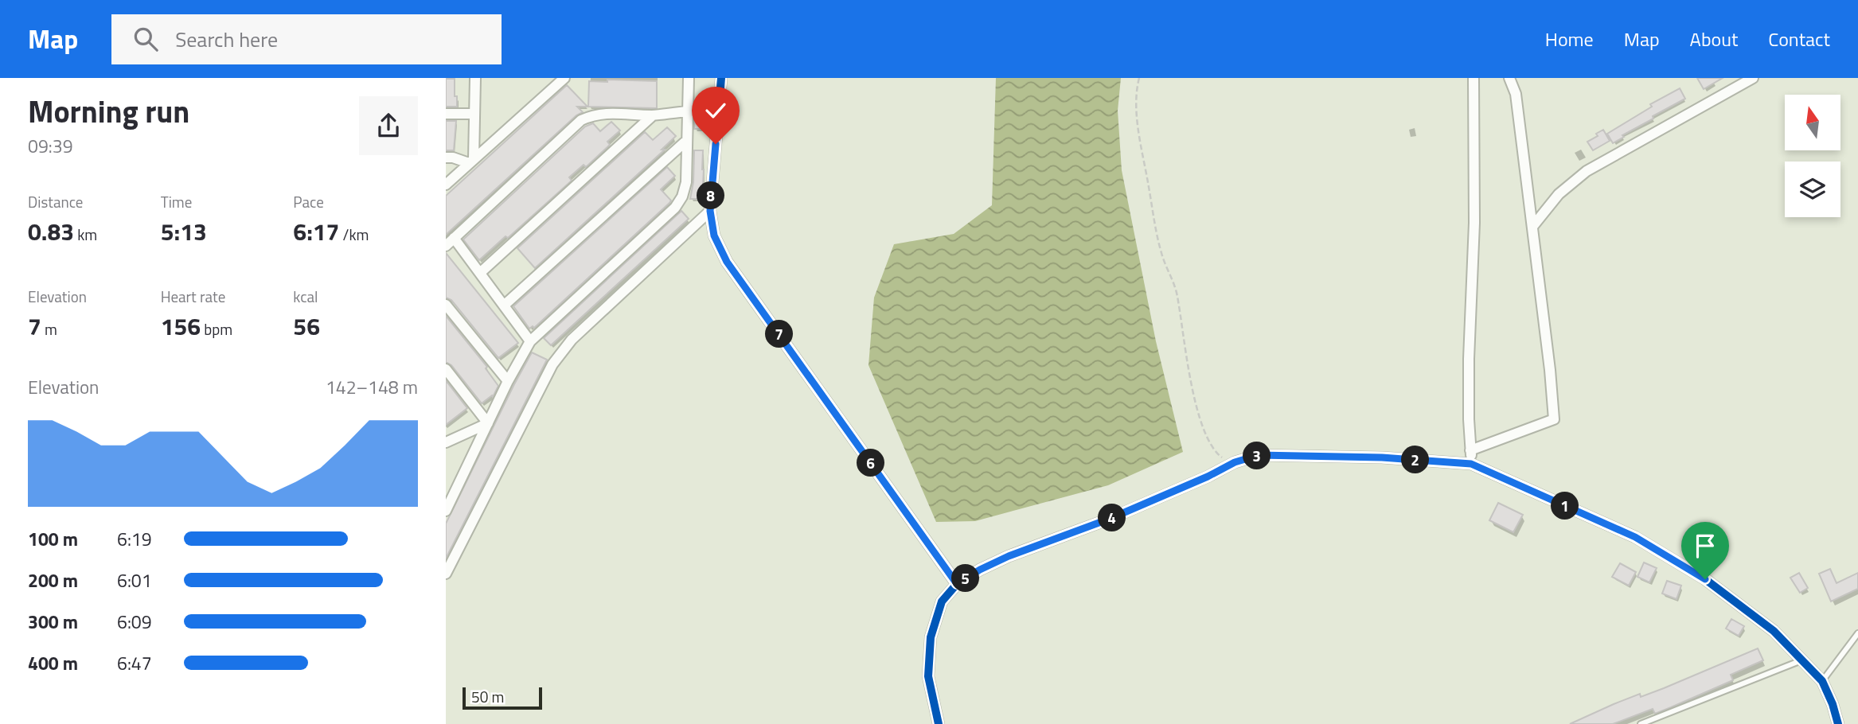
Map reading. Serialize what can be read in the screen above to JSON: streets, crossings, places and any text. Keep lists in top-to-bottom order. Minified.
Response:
{"scale_bar":"50 m","north":"top","page":{"header":"Map","search":"Search here","nav":["Home","Map","About","Contact"],"heading":["Morning run","09:39"],"stats":[["Distance","0.83 km"],["Time","5:13"],["Pace","6:17 /km"],["Elevation","7 m"],["Heart rate","156 bpm"],["kcal","56"]],"pins":["8","7","3","2","6","1","4","5"],"chart":["Elevation","142–148 m"],"list":[{"name":"100 m","note":"6:19"},{"name":"200 m","note":"6:01"},{"name":"300 m","note":"6:09"},{"name":"400 m","note":"6:47"}],"scale":"50 m"}}
